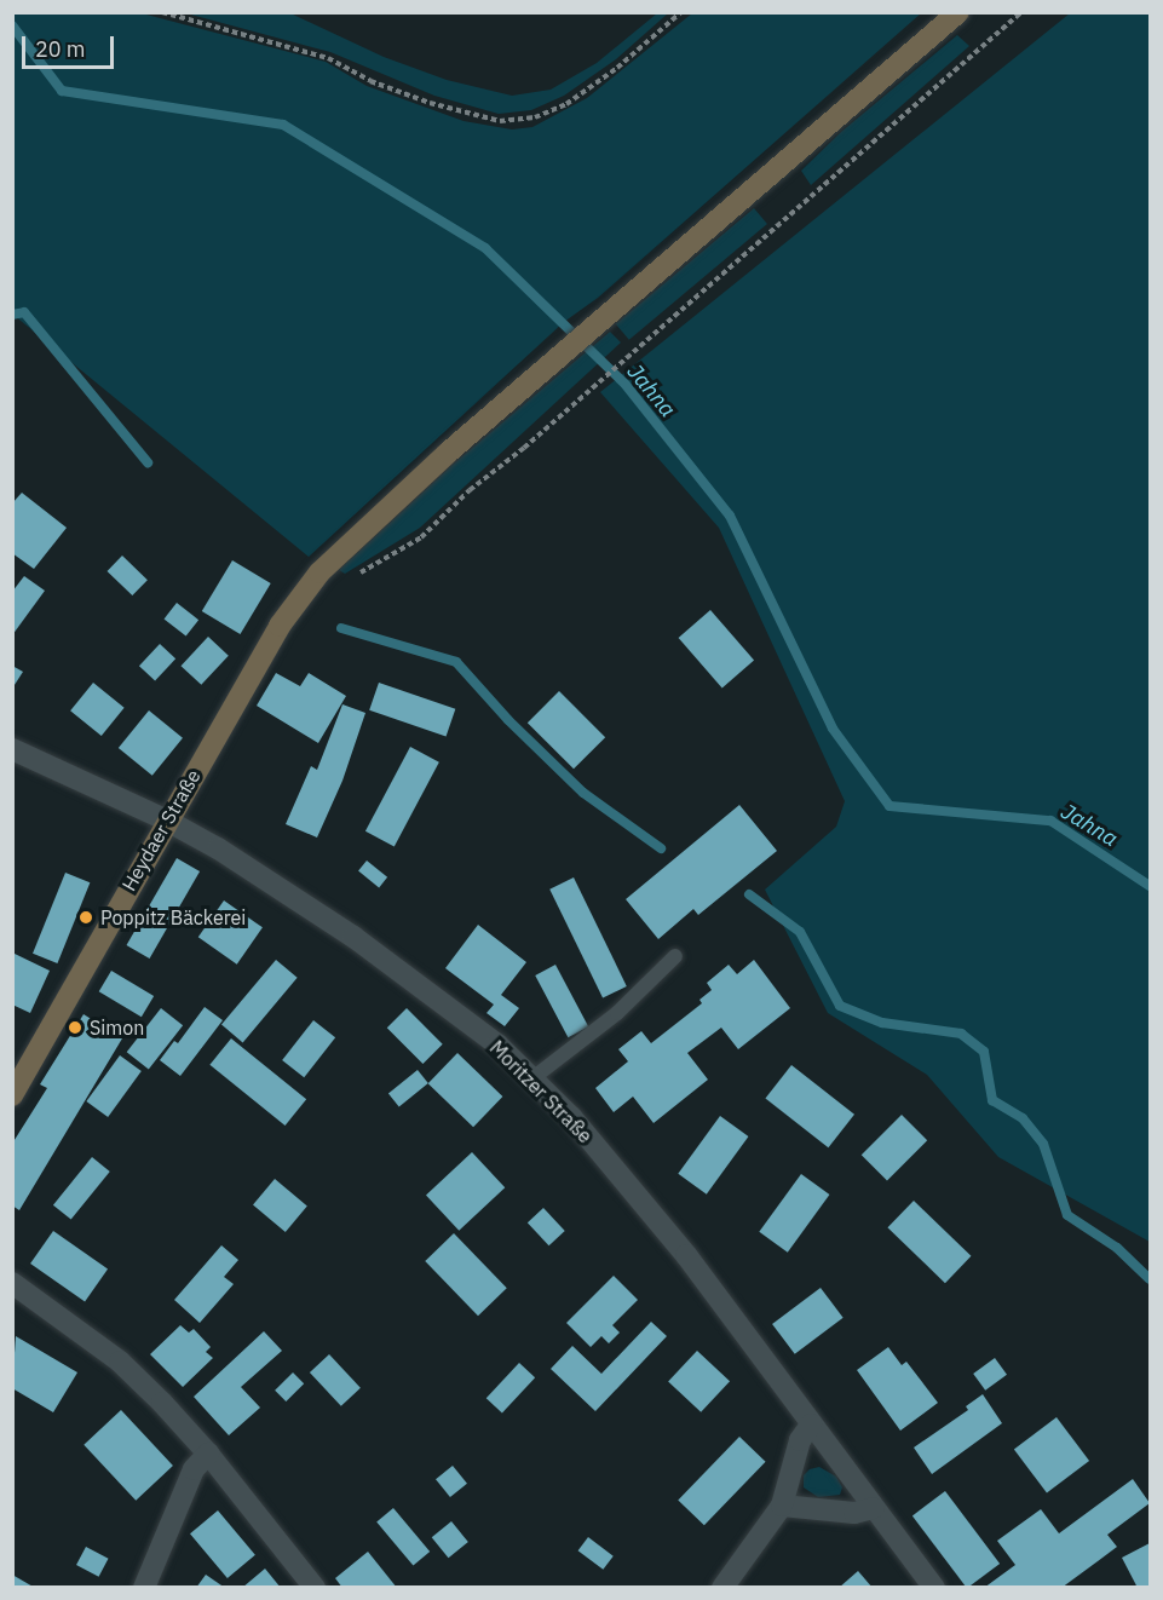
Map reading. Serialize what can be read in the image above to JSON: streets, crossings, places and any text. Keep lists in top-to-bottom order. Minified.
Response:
{"streets":{"main road":["Heydaer Straße"],"street":["Moritzer Straße"]},"crossings":[["Heydaer Straße","Moritzer Straße"]],"water":["Jahna"],"places":["Poppitz Bäckerei","Simon"],"scale_bar":"20 m"}
